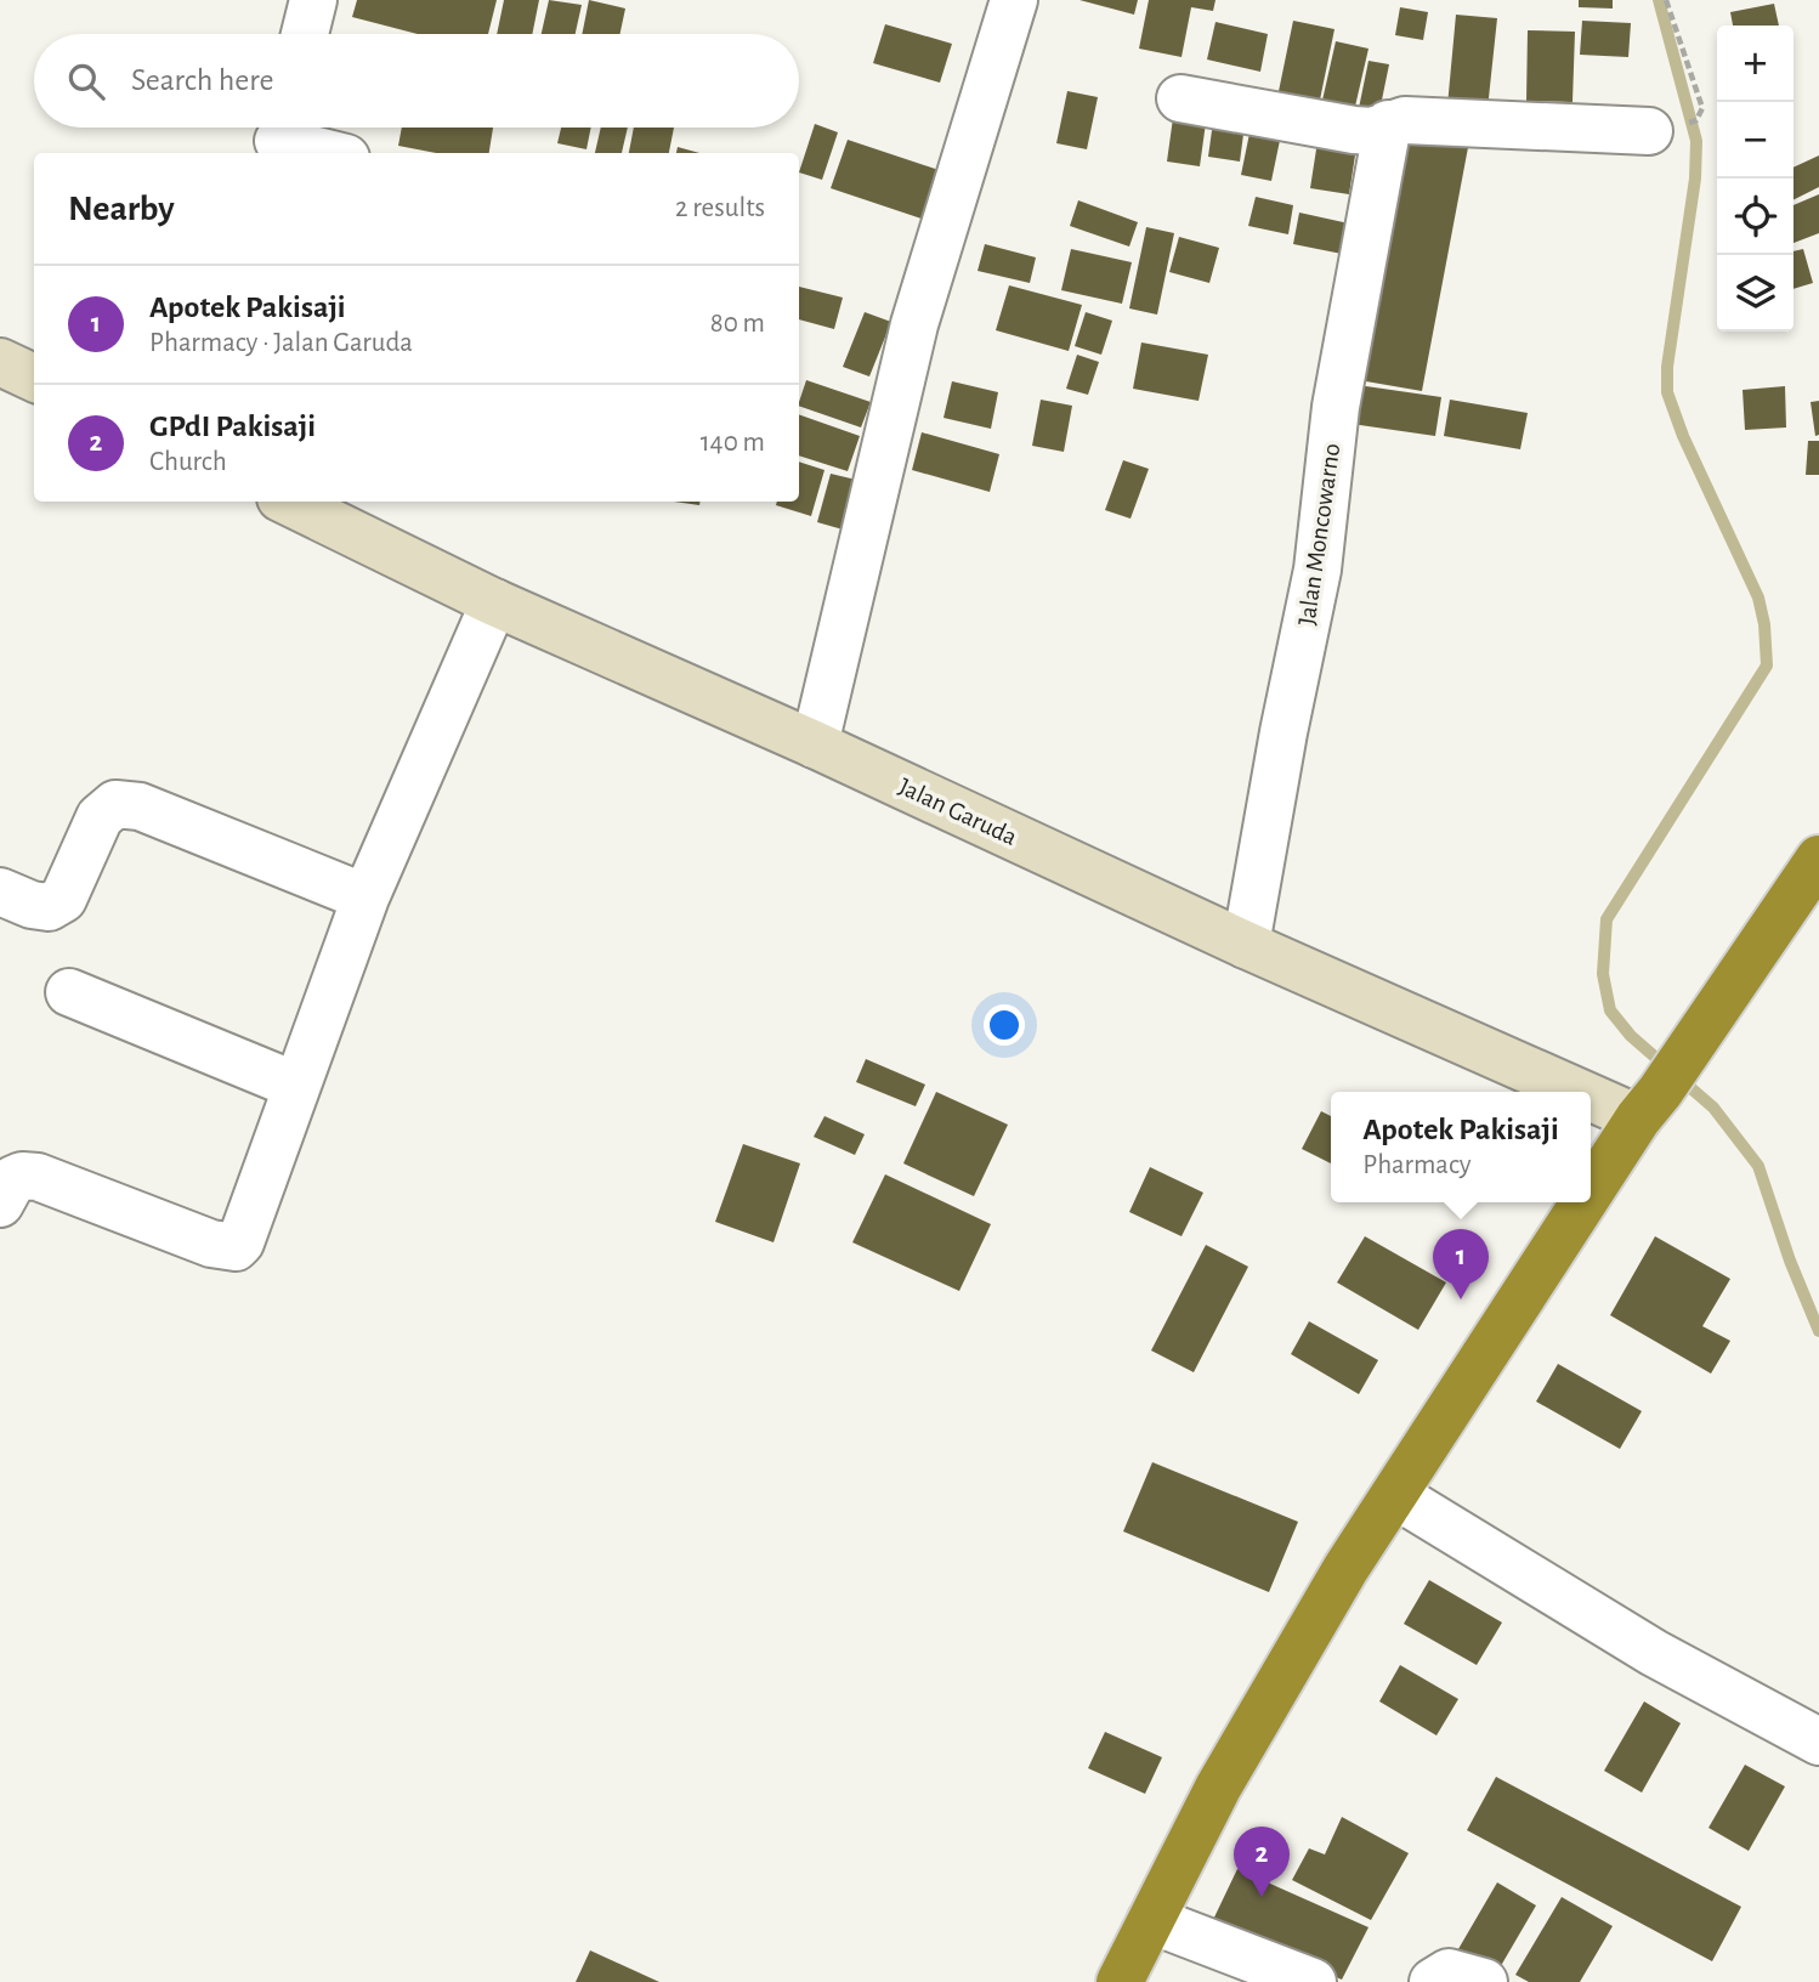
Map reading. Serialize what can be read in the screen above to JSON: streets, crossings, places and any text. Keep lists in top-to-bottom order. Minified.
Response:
{"streets":{"street":["Jalan Moncowarno","Jalan Garuda"]},"crossings":[["Jalan Moncowarno","Jalan Garuda"]],"page":{"map_buttons":["+","−"],"search":"Search here","heading":["Nearby","2 results"],"list":[{"mark":"1","name":"Apotek Pakisaji","note":"Pharmacy · Jalan Garuda","value":"80 m"},{"mark":"2","name":"GPdI Pakisaji","note":"Church","value":"140 m"}],"popup":["Apotek Pakisaji","Pharmacy"],"pins":["1","2"]}}
